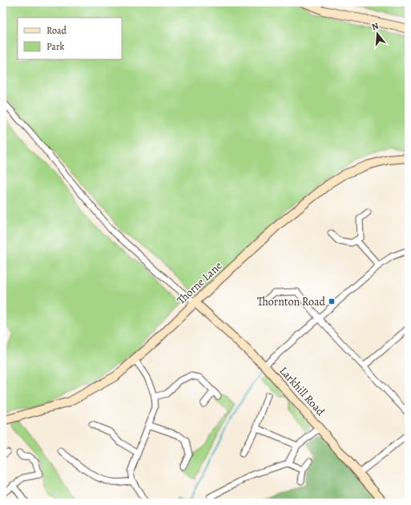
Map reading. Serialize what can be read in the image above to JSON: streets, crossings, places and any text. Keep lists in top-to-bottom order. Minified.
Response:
{"streets":{"street":["Thorne Lane","Larkhill Road"]},"crossings":[["Thorne Lane","Larkhill Road"]],"places":{"transit":["Thornton Road"]},"legend":["Road","Park"],"north":"top"}
